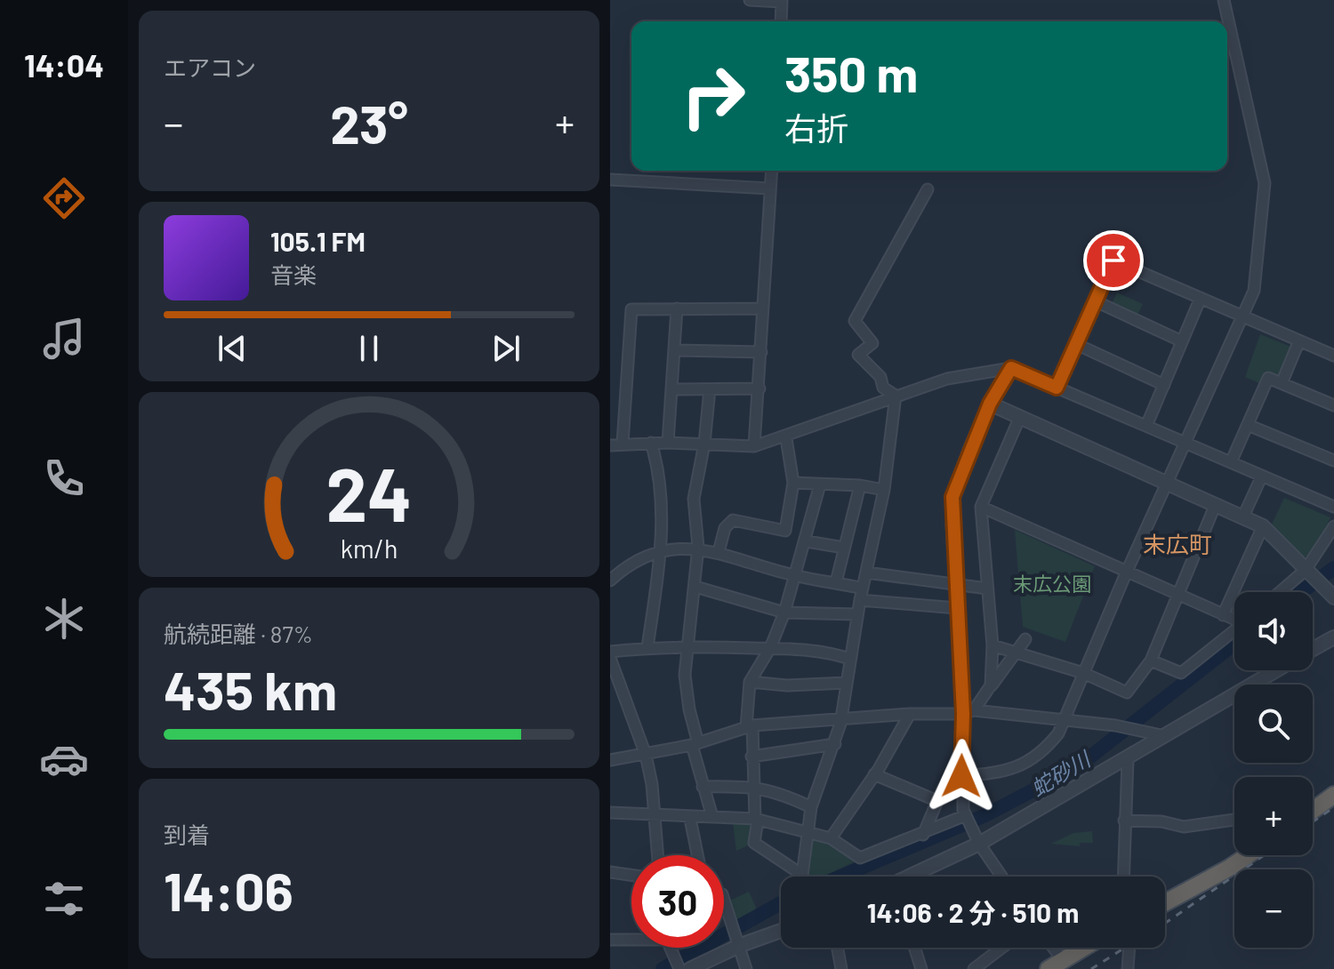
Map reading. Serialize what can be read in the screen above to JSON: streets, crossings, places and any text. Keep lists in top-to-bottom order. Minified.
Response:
{"districts":["末広町"],"water":["蛇砂川"],"parks":["末広公園"],"page":{"tabs":"14:04","tile":["エアコン",["航続距離 · 87%","435 km"],["到着","14:06"]],"turn":["350 m","右折"],"heat":["−","23°","+"],"song":["105.1 FM","音楽"],"map_buttons":["+","−"],"limit":"30","trip":"14:06 · 2 分 · 510 m","gauge":["24","km/h"]}}
